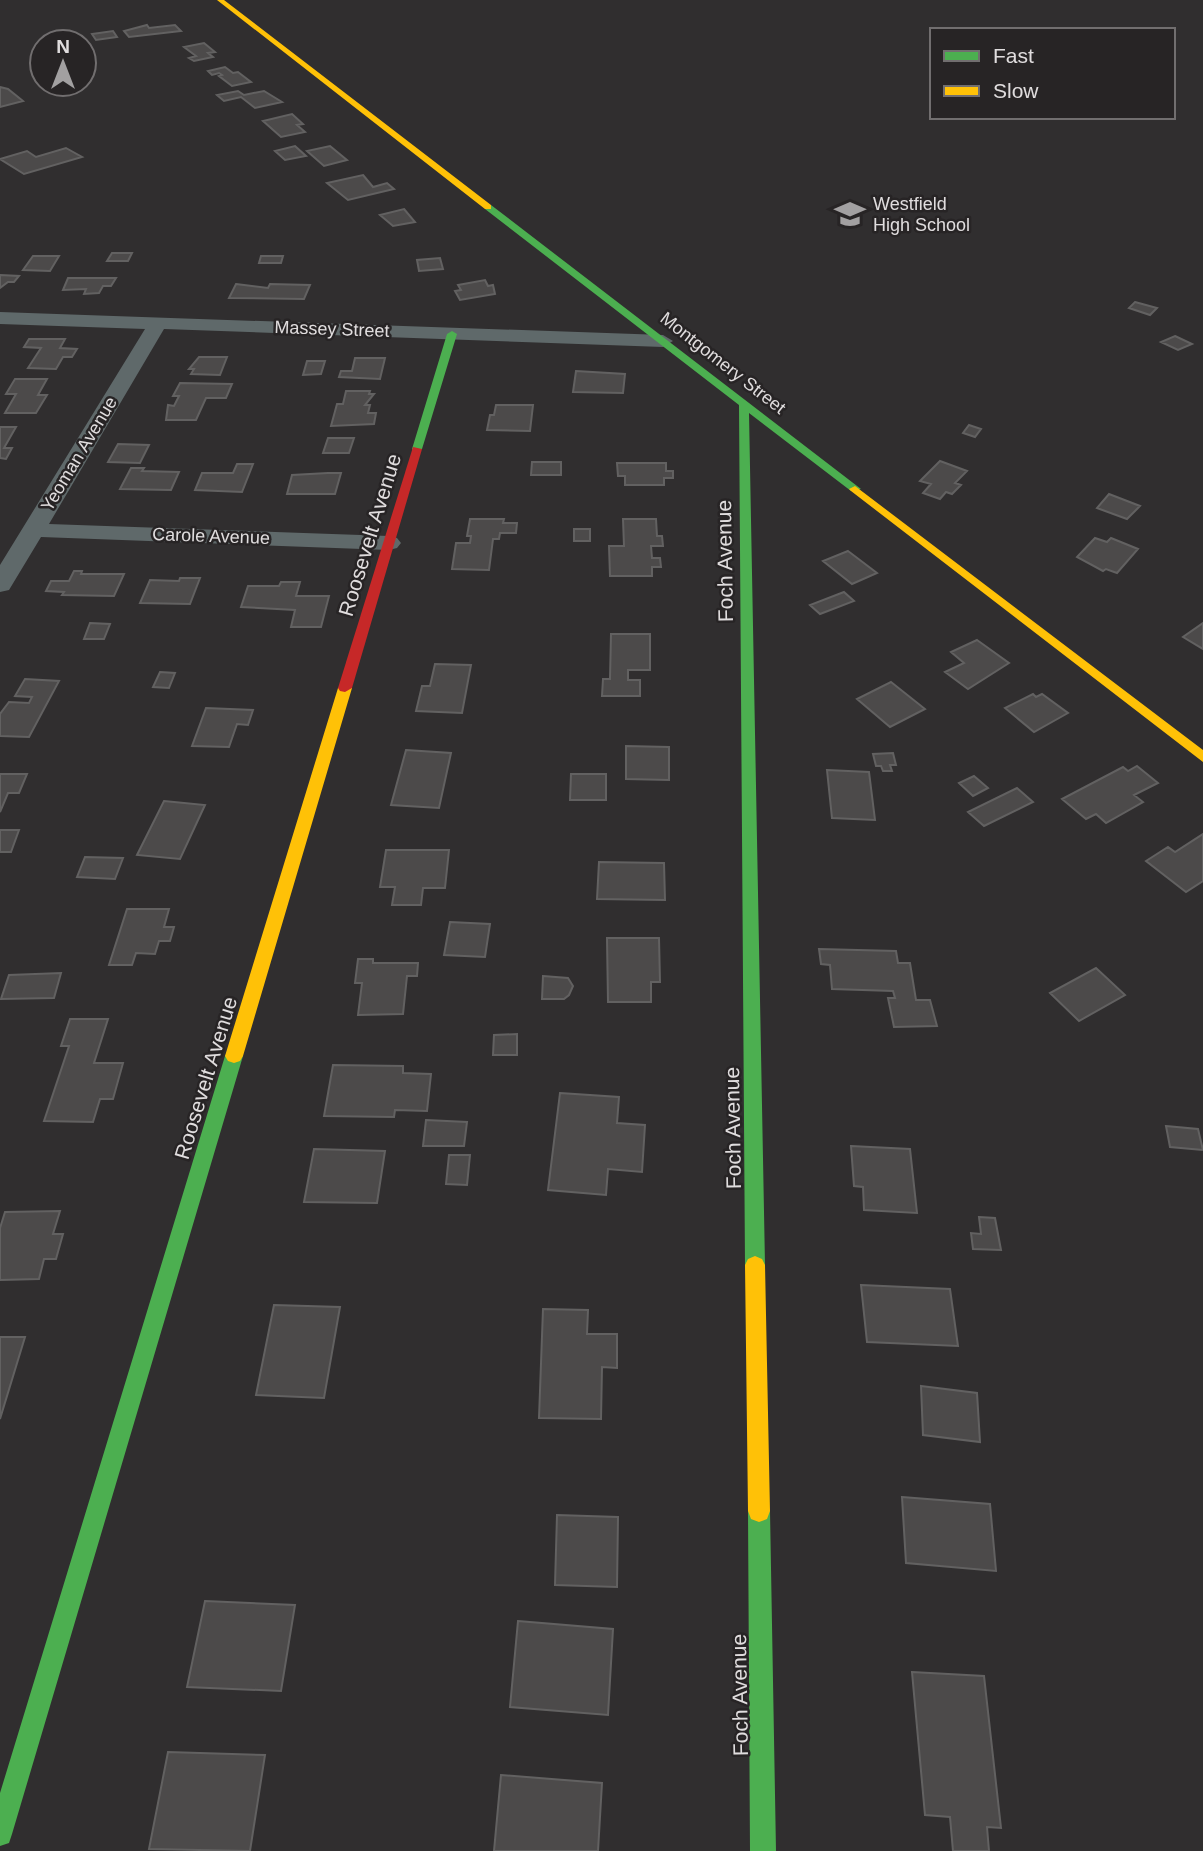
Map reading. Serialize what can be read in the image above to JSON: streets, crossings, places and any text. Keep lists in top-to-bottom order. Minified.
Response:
{"streets":{"street":["Massey Street","Montgomery Street","Yeoman Avenue","Roosevelt Avenue","Carole Avenue","Foch Avenue"]},"crossings":[["Massey Street","Montgomery Street"],["Massey Street","Yeoman Avenue"],["Massey Street","Roosevelt Avenue"],["Montgomery Street","Foch Avenue"],["Yeoman Avenue","Carole Avenue"],["Roosevelt Avenue","Carole Avenue"]],"places":{"school or university":["Westfield High School"]},"legend":["Fast","Slow"],"north":"top"}
